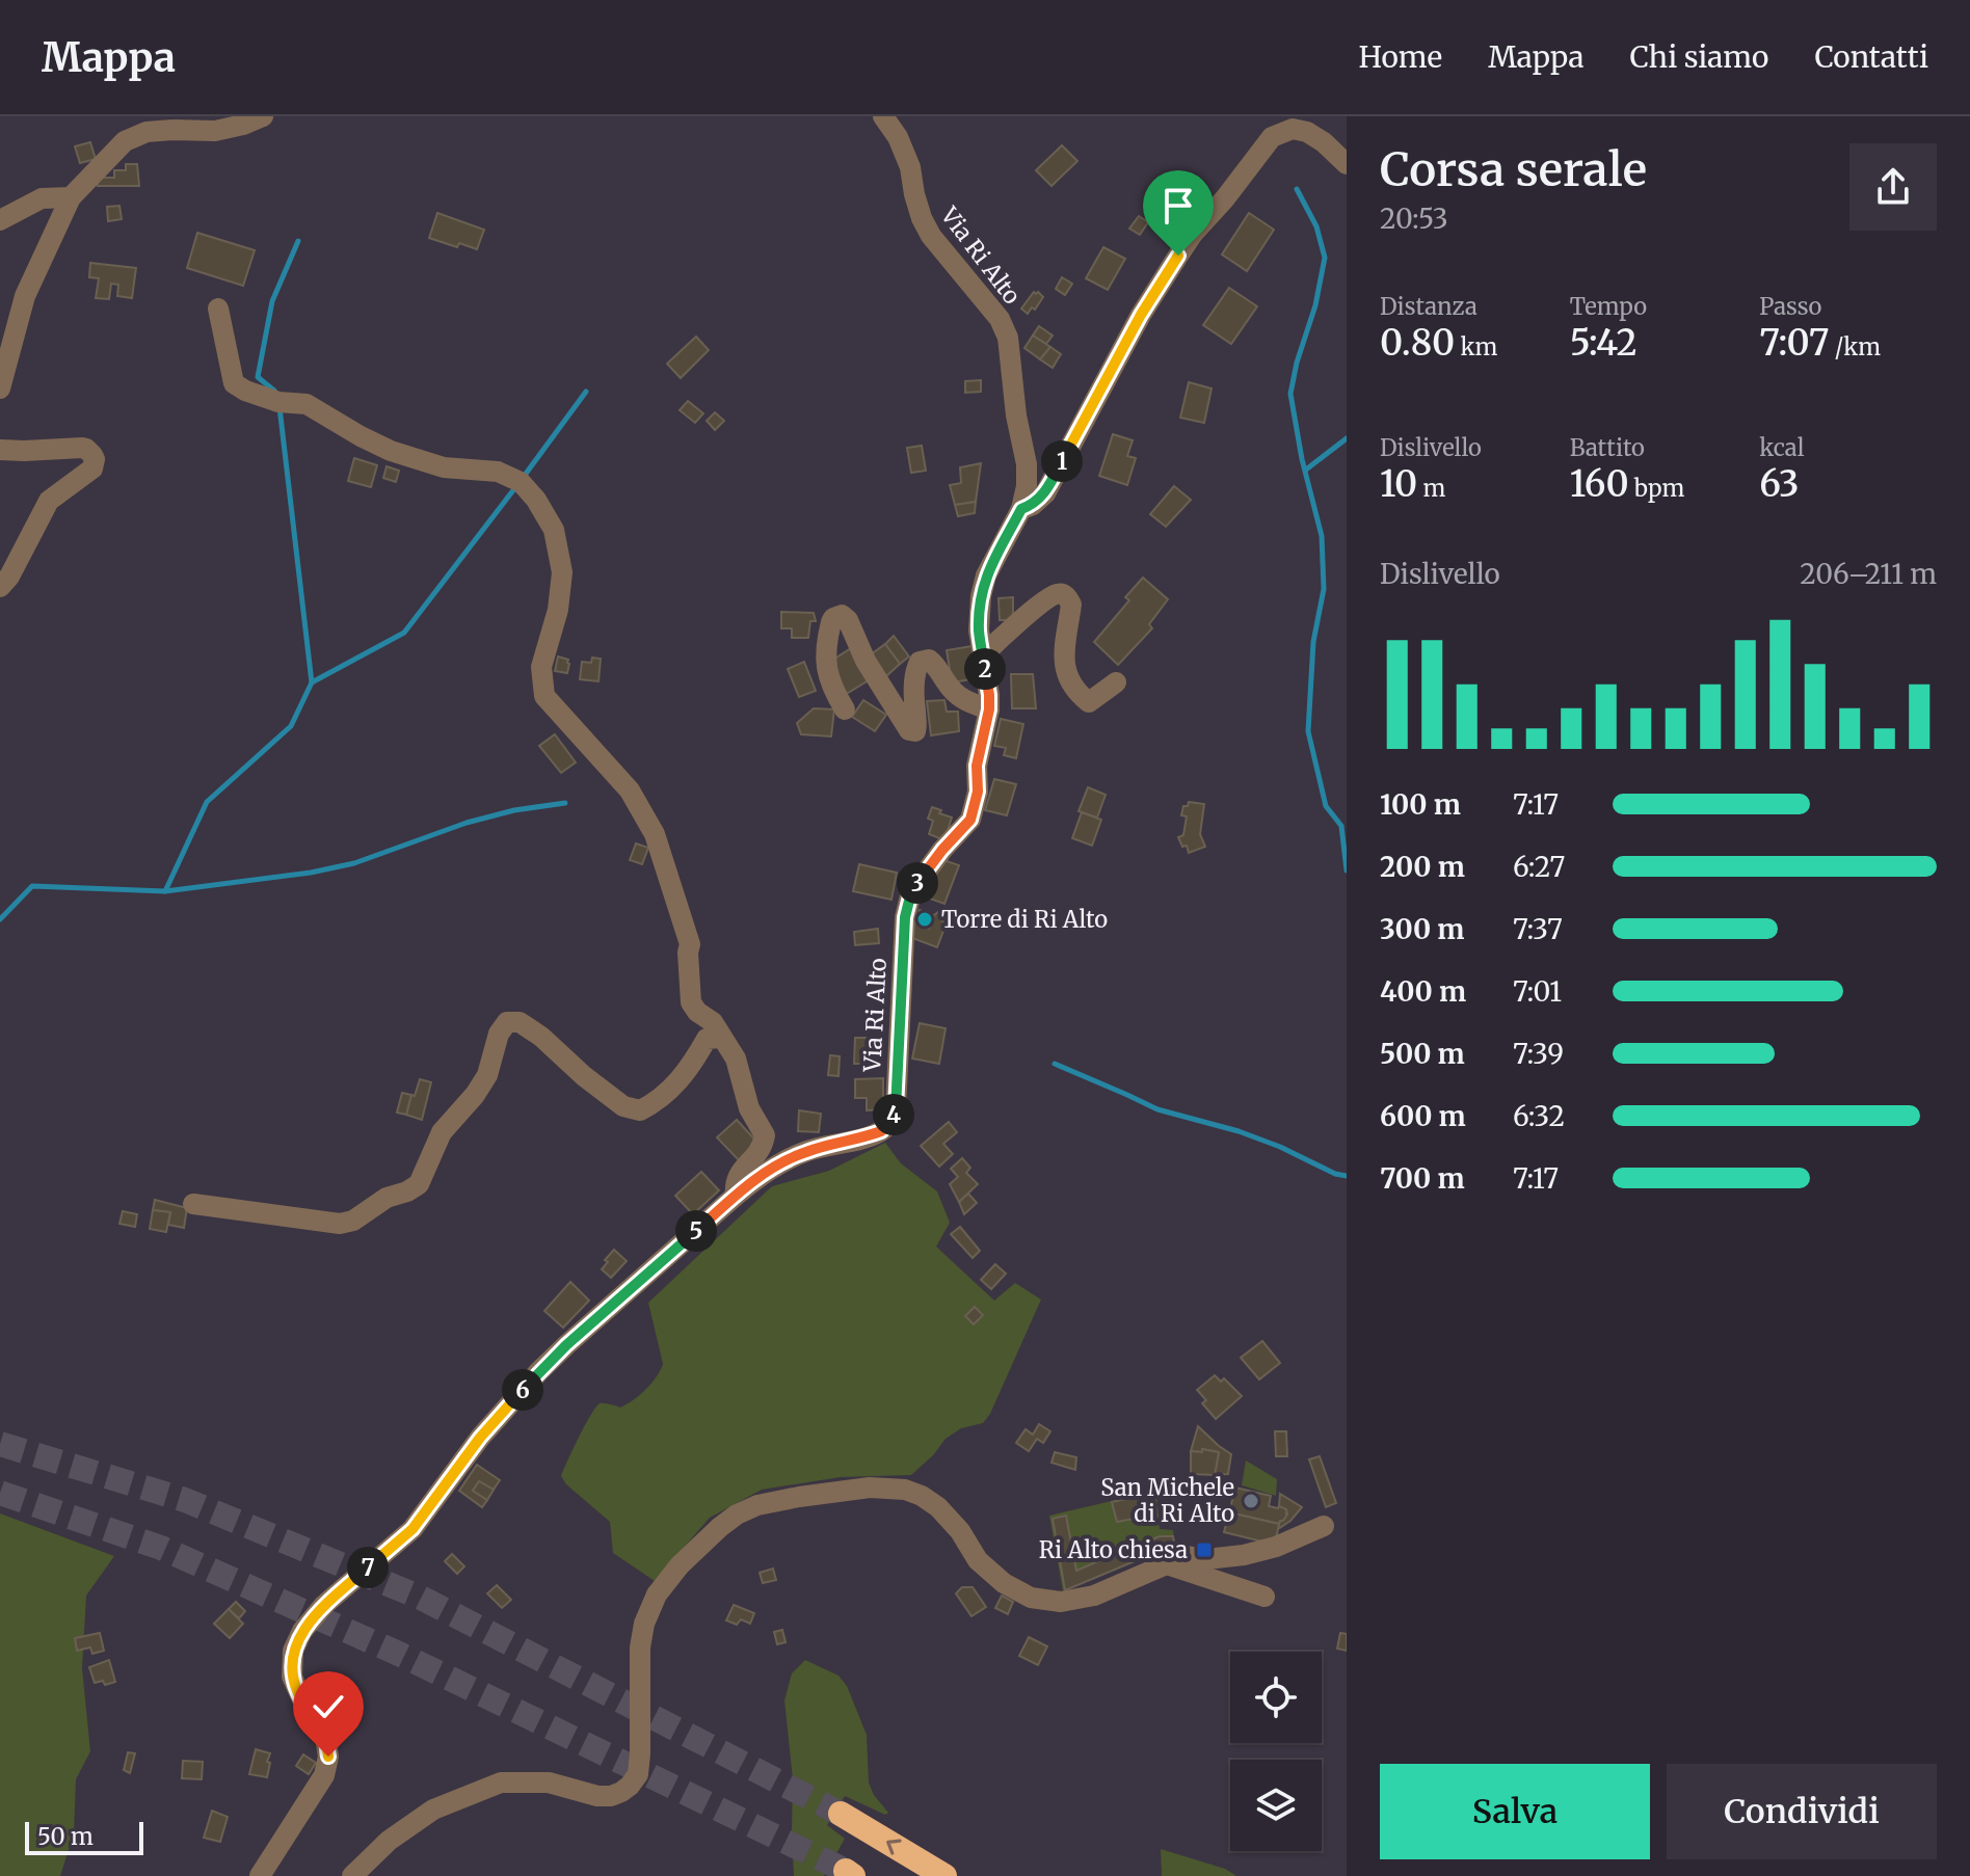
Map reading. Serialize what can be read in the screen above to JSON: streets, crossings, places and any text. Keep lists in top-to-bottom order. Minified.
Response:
{"streets":{"street":["Via Ri Alto"]},"places":{"other":["Torre di Ri Alto","San Michele di Ri Alto"],"transit":["Ri Alto chiesa"]},"scale_bar":"50 m","page":{"header":"Mappa","nav":["Home","Mappa","Chi siamo","Contatti"],"heading":["Corsa serale","20:53"],"stats":[["Distanza","0.80 km"],["Tempo","5:42"],["Passo","7:07 /km"],["Dislivello","10 m"],["Battito","160 bpm"],["kcal","63"]],"pins":["1","2","3","4","5","6","7"],"chart":["Dislivello","206–211 m"],"list":[{"name":"100 m","note":"7:17"},{"name":"200 m","note":"6:27"},{"name":"300 m","note":"7:37"},{"name":"400 m","note":"7:01"},{"name":"500 m","note":"7:39"},{"name":"600 m","note":"6:32"},{"name":"700 m","note":"7:17"}],"buttons":["Salva","Condividi"],"scale":"50 m"}}
